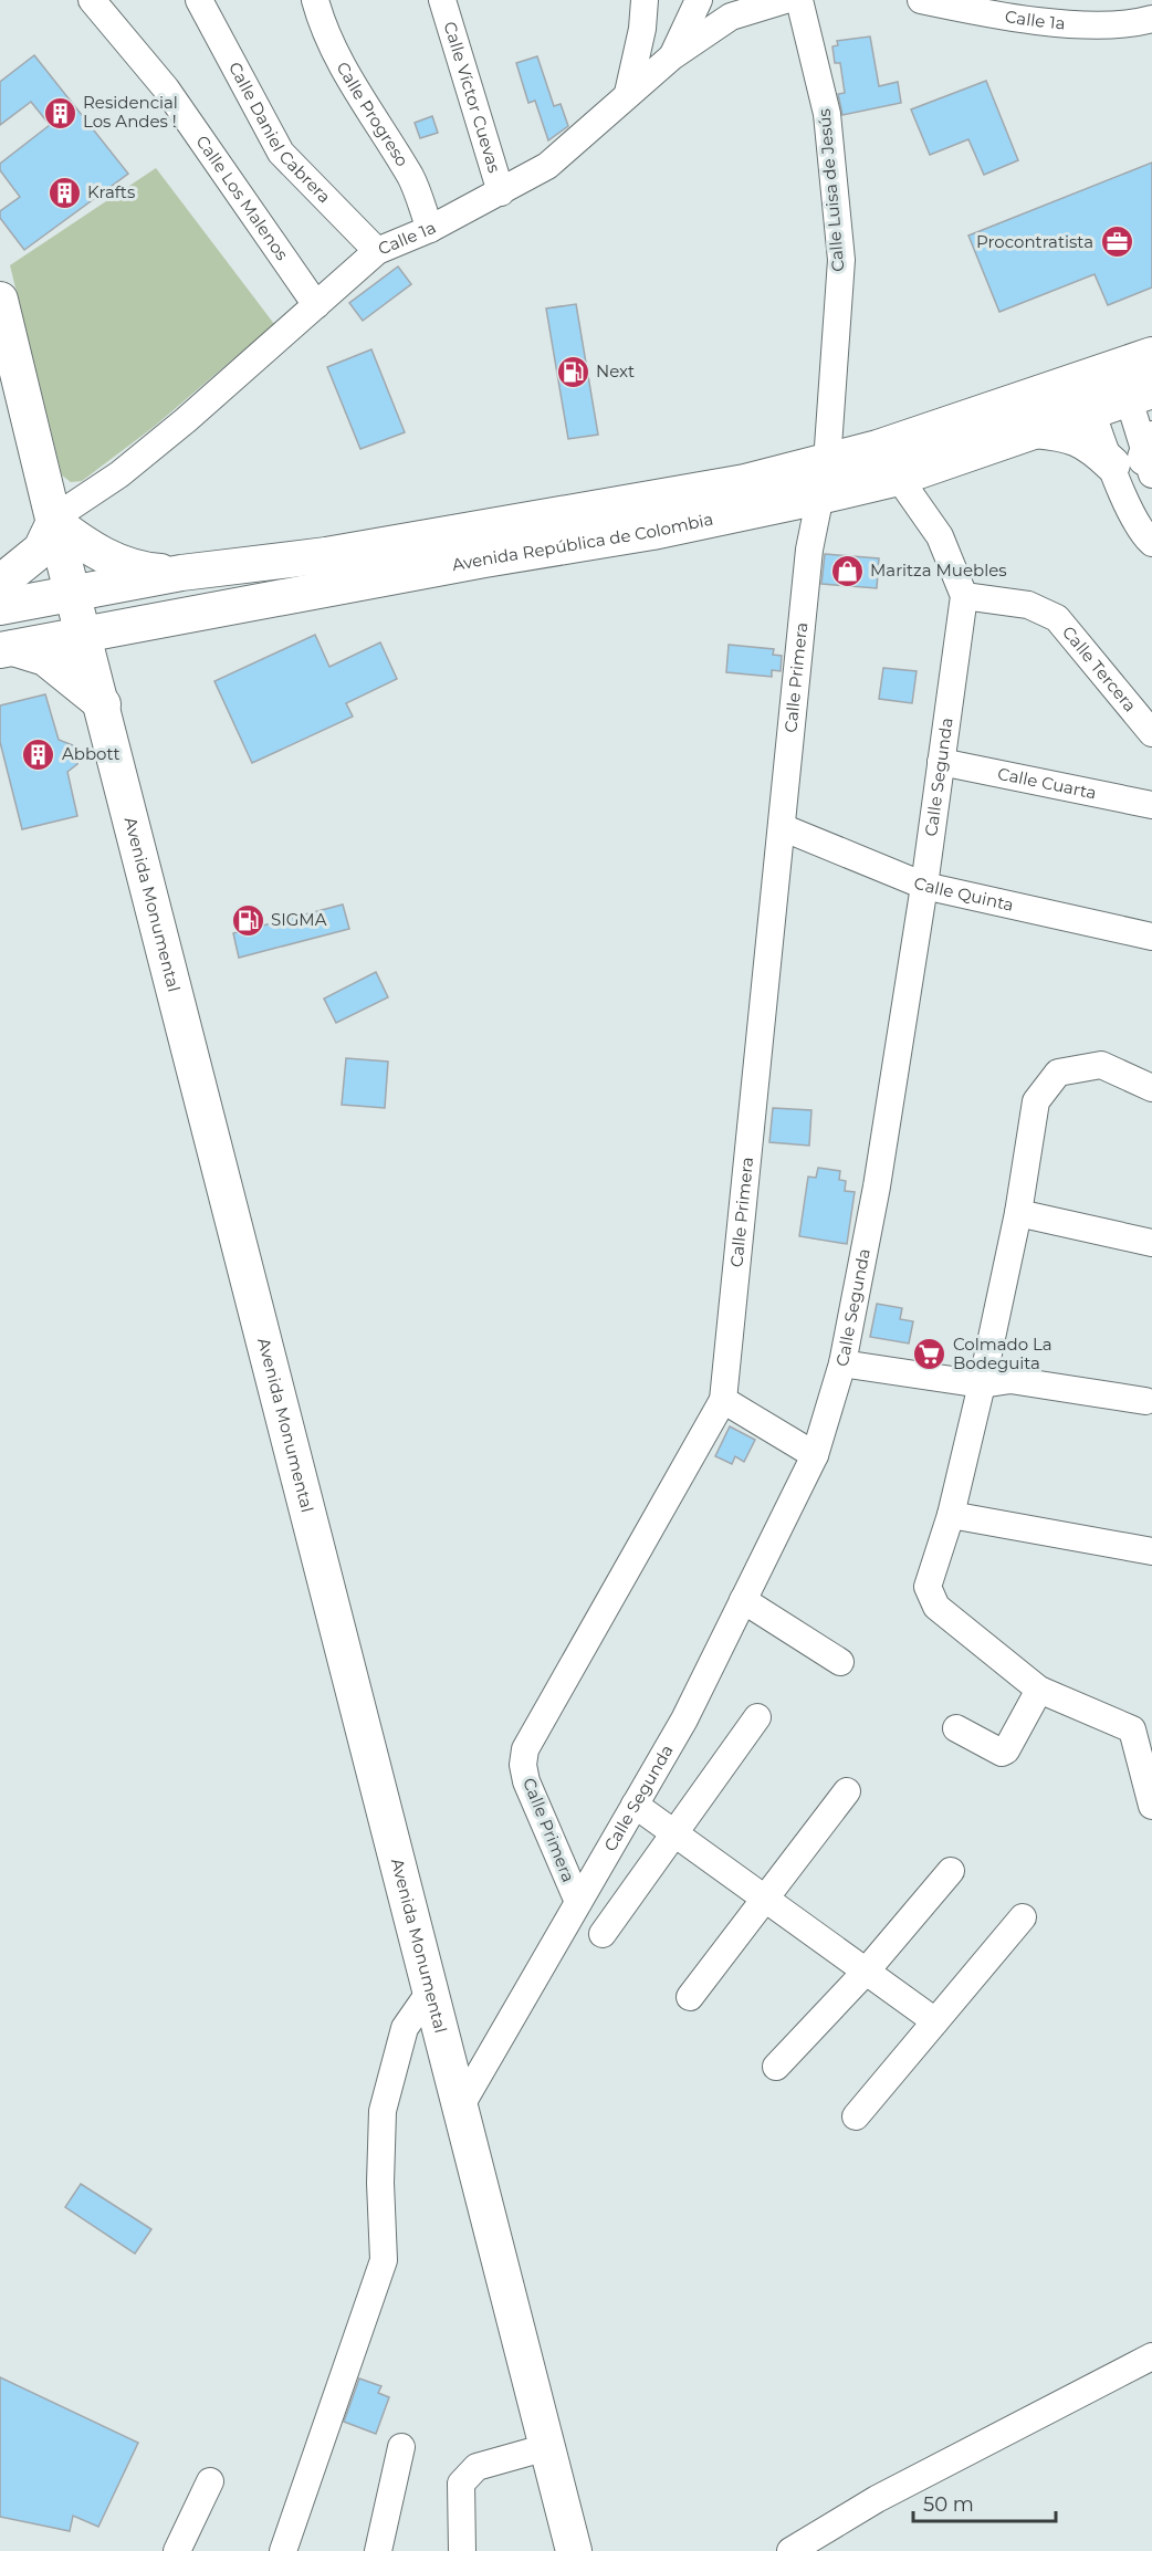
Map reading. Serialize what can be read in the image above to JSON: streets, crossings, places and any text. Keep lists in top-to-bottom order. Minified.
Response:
{"streets":{"main road":["Avenida República de Colombia","Avenida Monumental"],"street":["Calle 1a","Calle Víctor Cuevas","Calle Progreso","Calle Daniel Cabrera","Calle Luisa de Jesús","Calle Los Malenos","Calle Tercera","Calle Primera","Calle Segunda","Calle Cuarta","Calle Quinta"]},"crossings":[["Calle 1a","Calle Víctor Cuevas"],["Calle 1a","Calle Progreso"],["Calle 1a","Calle Daniel Cabrera"],["Calle 1a","Calle Los Malenos"],["Calle 1a","Avenida Monumental"],["Calle Luisa de Jesús","Avenida República de Colombia"],["Calle Luisa de Jesús","Calle Primera"],["Avenida República de Colombia","Calle Primera"],["Avenida República de Colombia","Avenida Monumental"],["Calle Tercera","Calle Segunda"],["Calle Primera","Calle Segunda"],["Calle Primera","Calle Quinta"],["Calle Segunda","Calle Cuarta"],["Calle Segunda","Calle Quinta"],["Calle Segunda","Avenida Monumental"]],"places":{"building":["Residencial Los Andes !","Krafts","Abbott"],"office":["Procontratista"],"fuel station":["Next","SIGMA"],"shop":["Maritza Muebles"],"supermarket":["Colmado La Bodeguita"]},"scale_bar":"50 m"}
